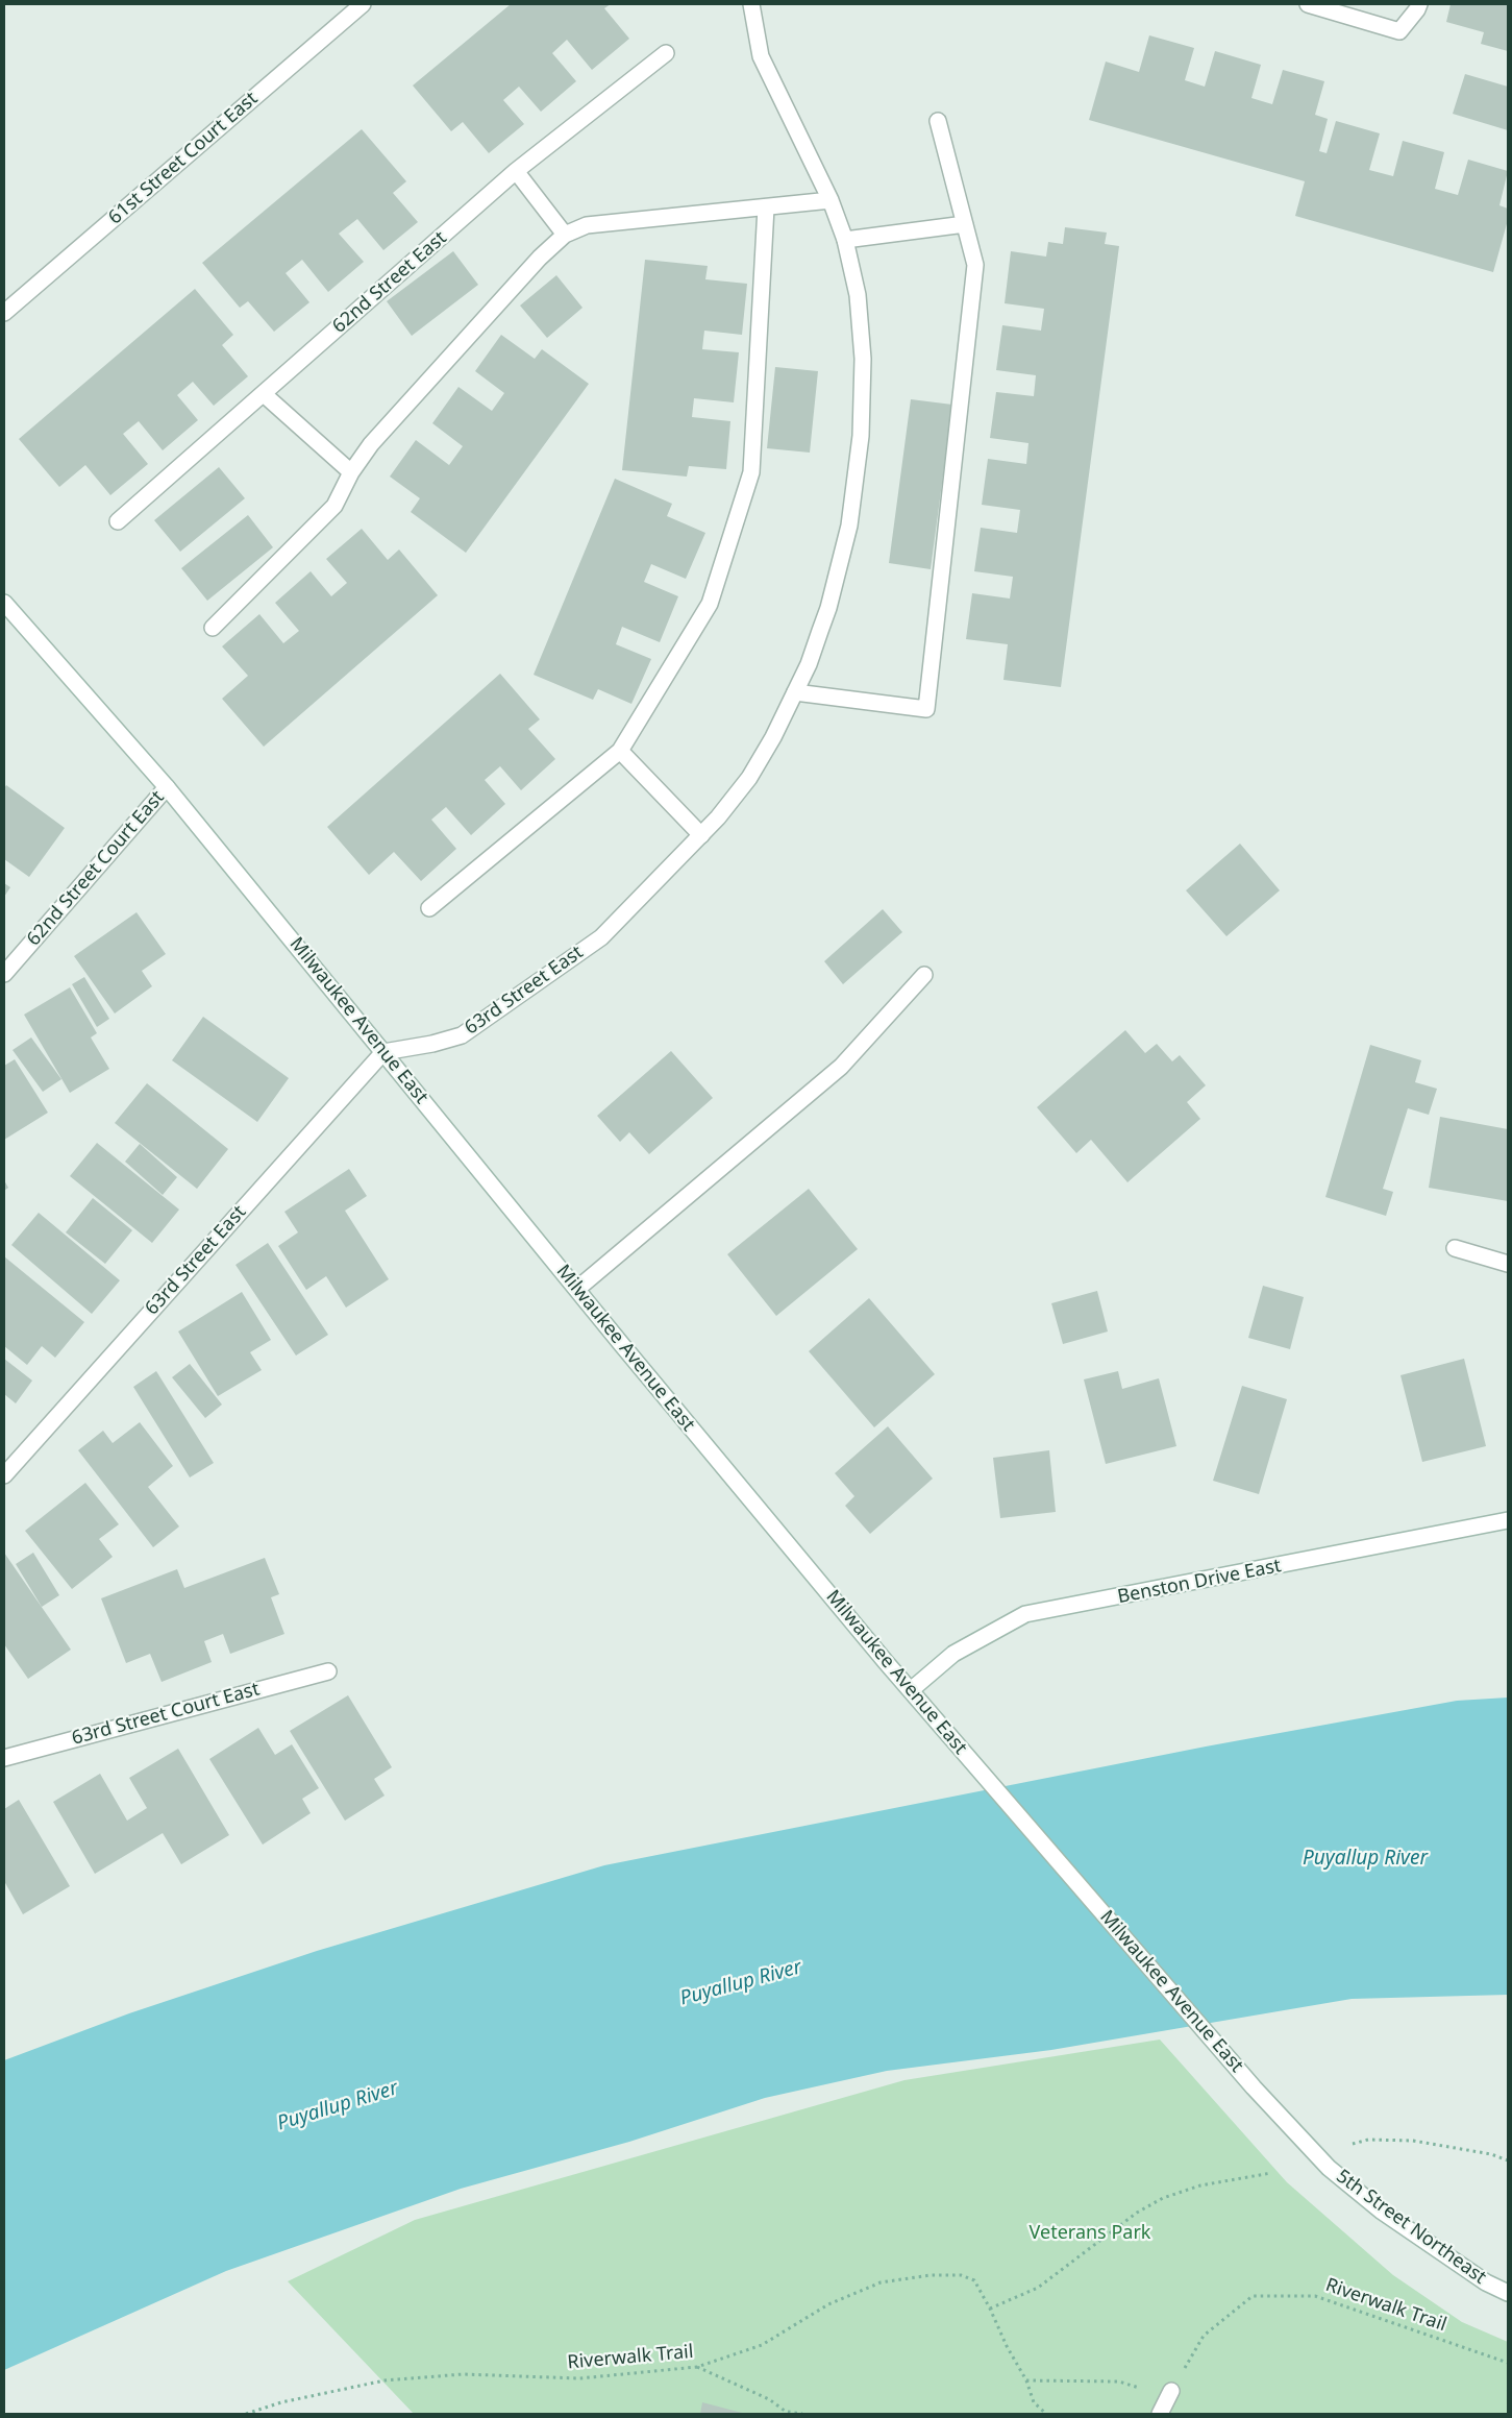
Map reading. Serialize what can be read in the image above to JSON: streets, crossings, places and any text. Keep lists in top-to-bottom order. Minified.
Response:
{"streets":{"street":["61st Street Court East","62nd Street East","62nd Street Court East","63rd Street East","Milwaukee Avenue East","Benston Drive East","63rd Street Court East","5th Street Northeast"],"path":["Riverwalk Trail"]},"crossings":[["62nd Street Court East","Milwaukee Avenue East"],["63rd Street East","Milwaukee Avenue East"],["Milwaukee Avenue East","Benston Drive East"],["Milwaukee Avenue East","5th Street Northeast"]],"water":["Puyallup River"],"parks":["Veterans Park"]}
